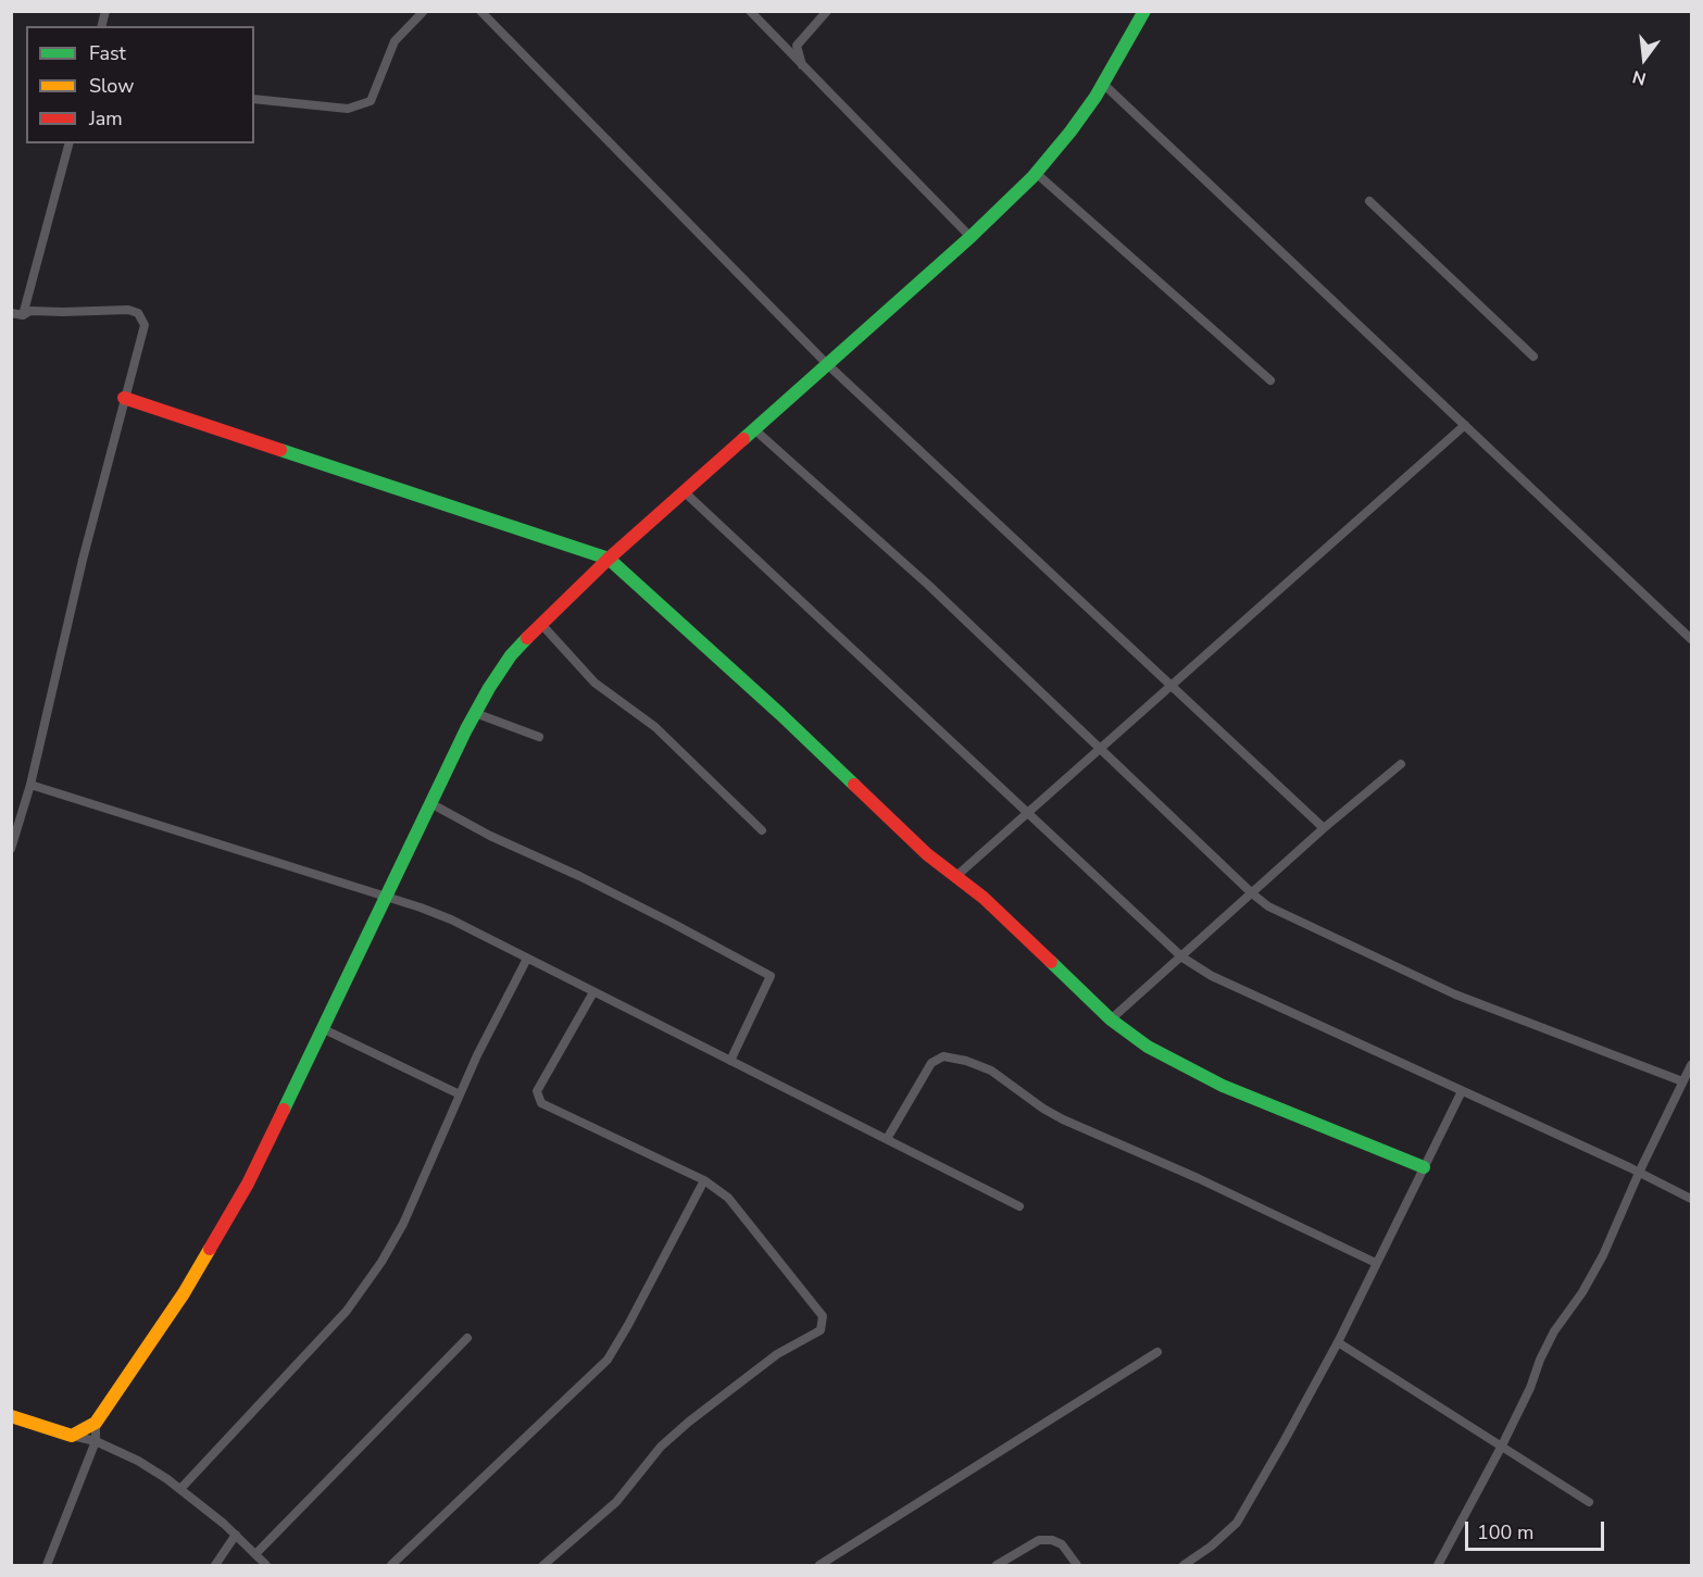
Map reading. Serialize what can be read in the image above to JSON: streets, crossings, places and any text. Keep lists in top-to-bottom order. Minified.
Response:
{"legend":["Fast","Slow","Jam"],"scale_bar":"100 m","north":"bottom"}
